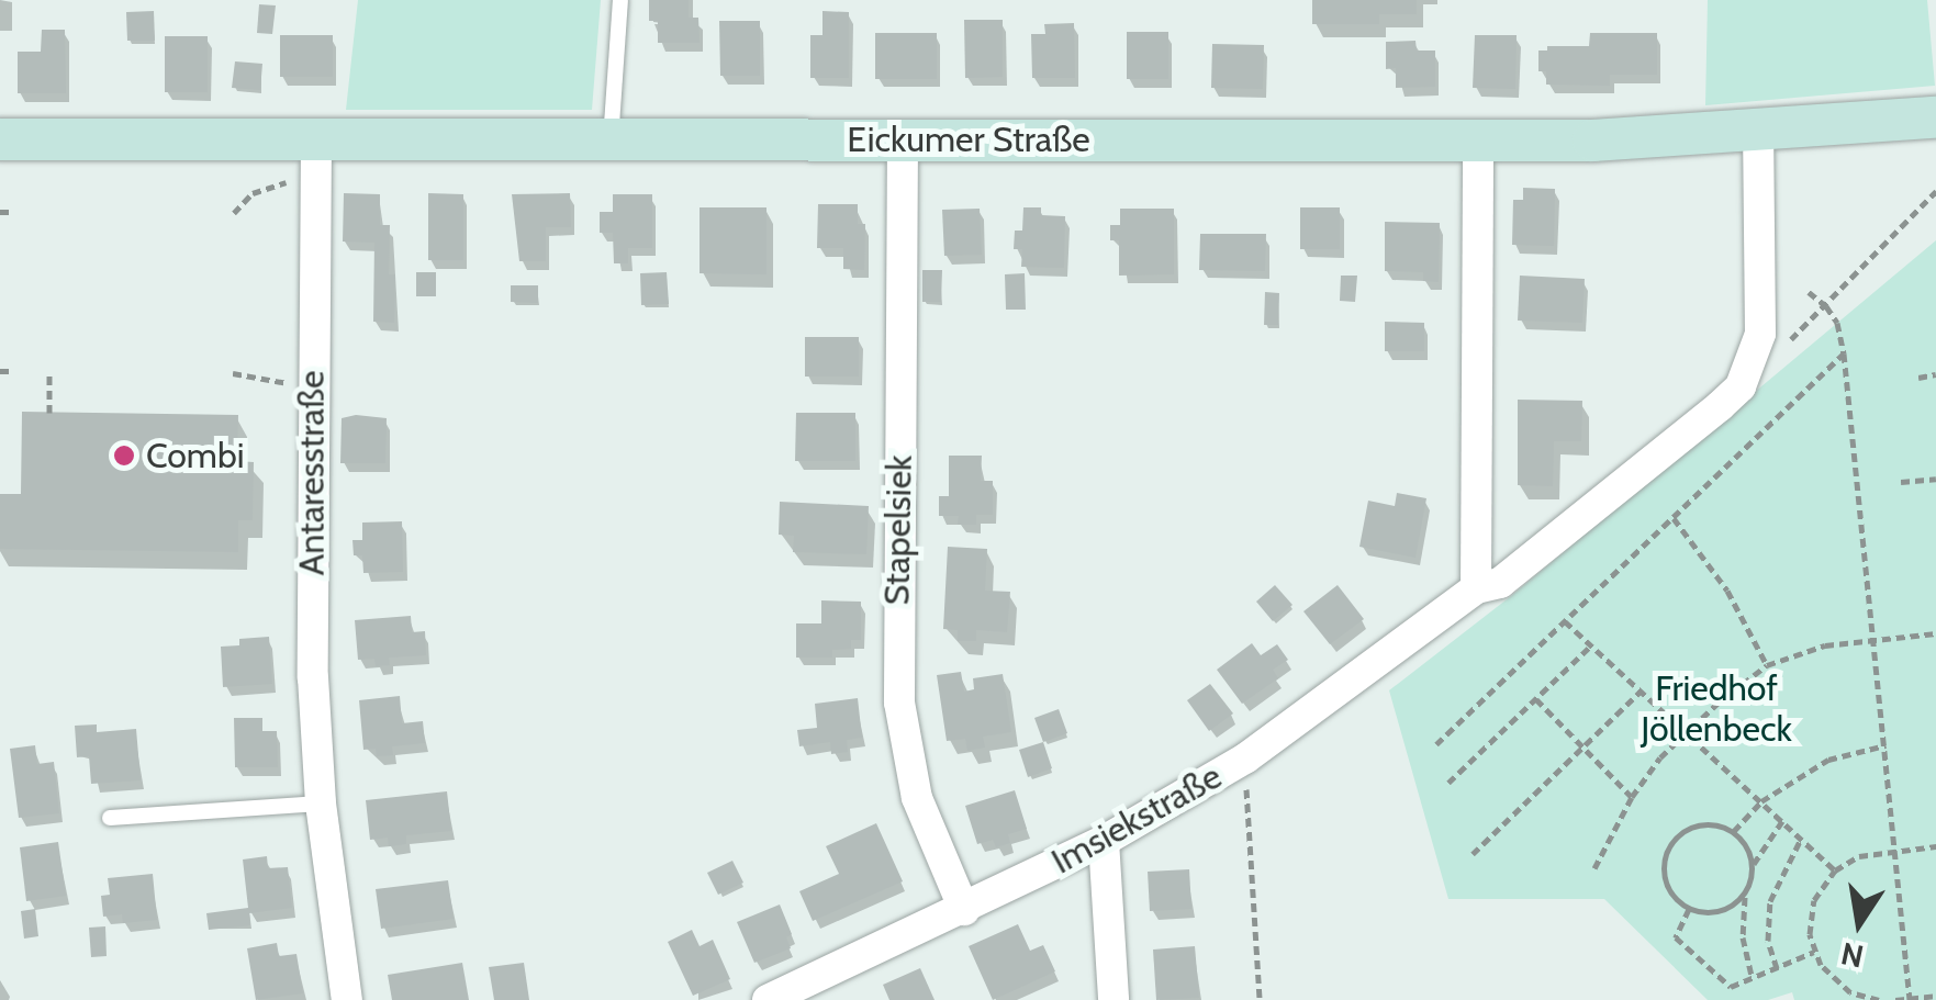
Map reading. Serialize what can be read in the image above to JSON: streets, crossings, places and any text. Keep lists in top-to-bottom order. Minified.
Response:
{"streets":{"main road":["Eickumer Straße"],"street":["Antaresstraße","Stapelsiek","Imsiekstraße"]},"crossings":[["Eickumer Straße","Antaresstraße"],["Eickumer Straße","Stapelsiek"],["Eickumer Straße","Imsiekstraße"],["Stapelsiek","Imsiekstraße"]],"parks":["Friedhof Jöllenbeck"],"places":["Combi"],"north":"bottom"}
